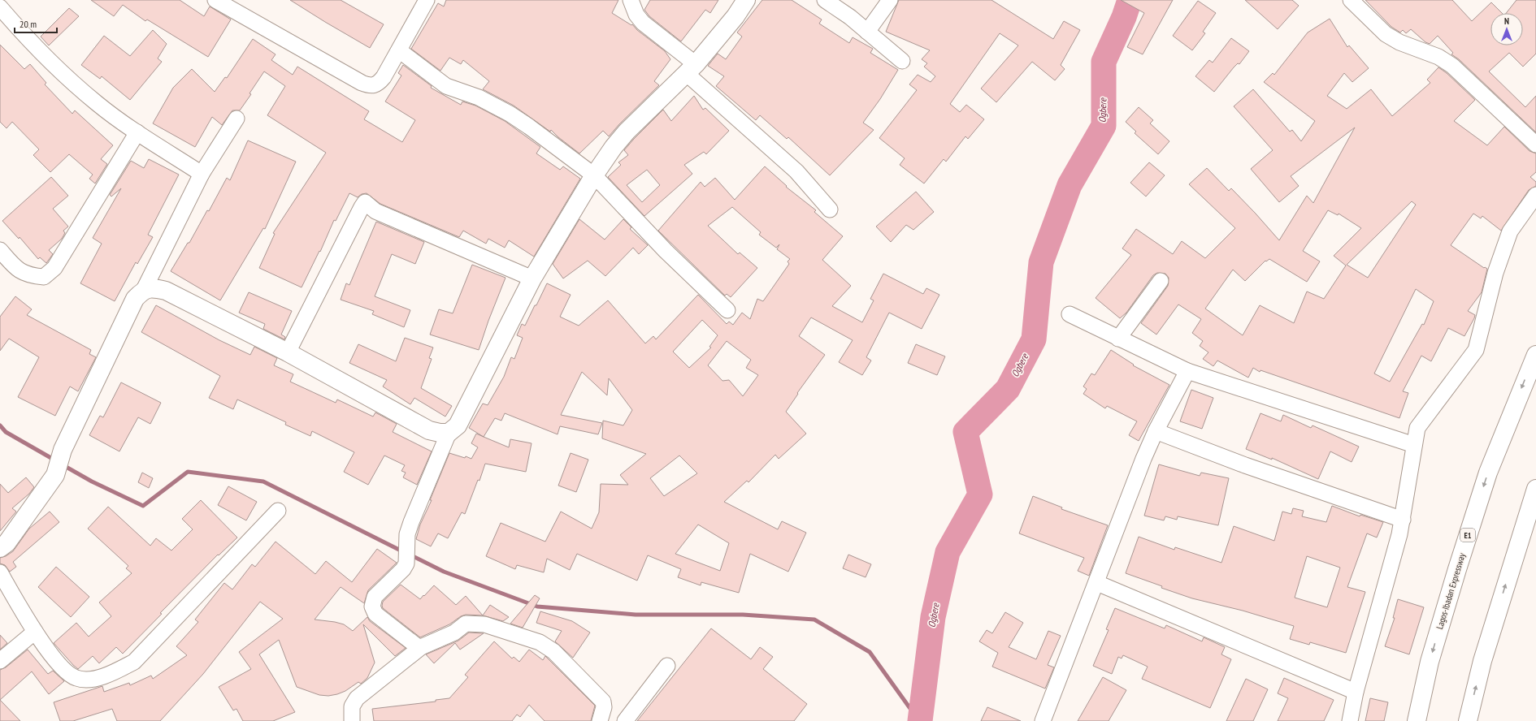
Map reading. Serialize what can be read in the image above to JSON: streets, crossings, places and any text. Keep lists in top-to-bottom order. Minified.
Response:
{"streets":{"main road":["E1","Lagos-Ibadan Expressway"]},"water":["Ogbere"],"scale_bar":"20 m","north":"top"}
